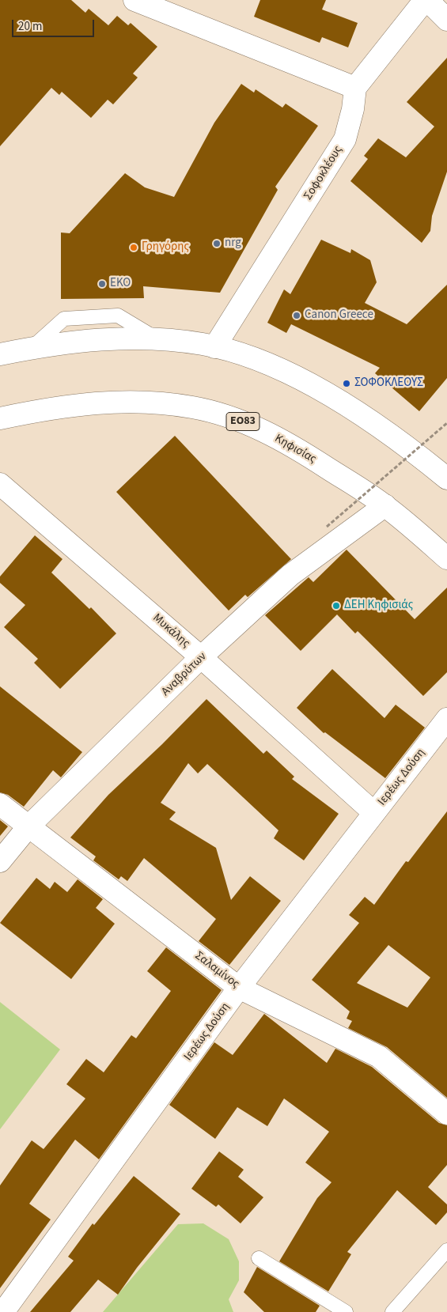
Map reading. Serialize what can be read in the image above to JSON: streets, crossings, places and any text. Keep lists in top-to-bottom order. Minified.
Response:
{"streets":{"street":["Σοφοκλέους","ΕΟ83","Κηφισίας","Μυκάλης","Αναβρύτων","Ιερέως Δούση","Σαλαμίνος"]},"crossings":[["Κηφισίας","Αναβρύτων"],["Μυκάλης","Αναβρύτων"],["Μυκάλης","Ιερέως Δούση"],["Αναβρύτων","Σαλαμίνος"],["Ιερέως Δούση","Σαλαμίνος"]],"places":["nrg","Γρηγόρης","EKO","Canon Greece","ΣΟΦΟΚΛΕΟΥΣ","ΔΕΗ Κηφισιάς"],"scale_bar":"20 m"}
